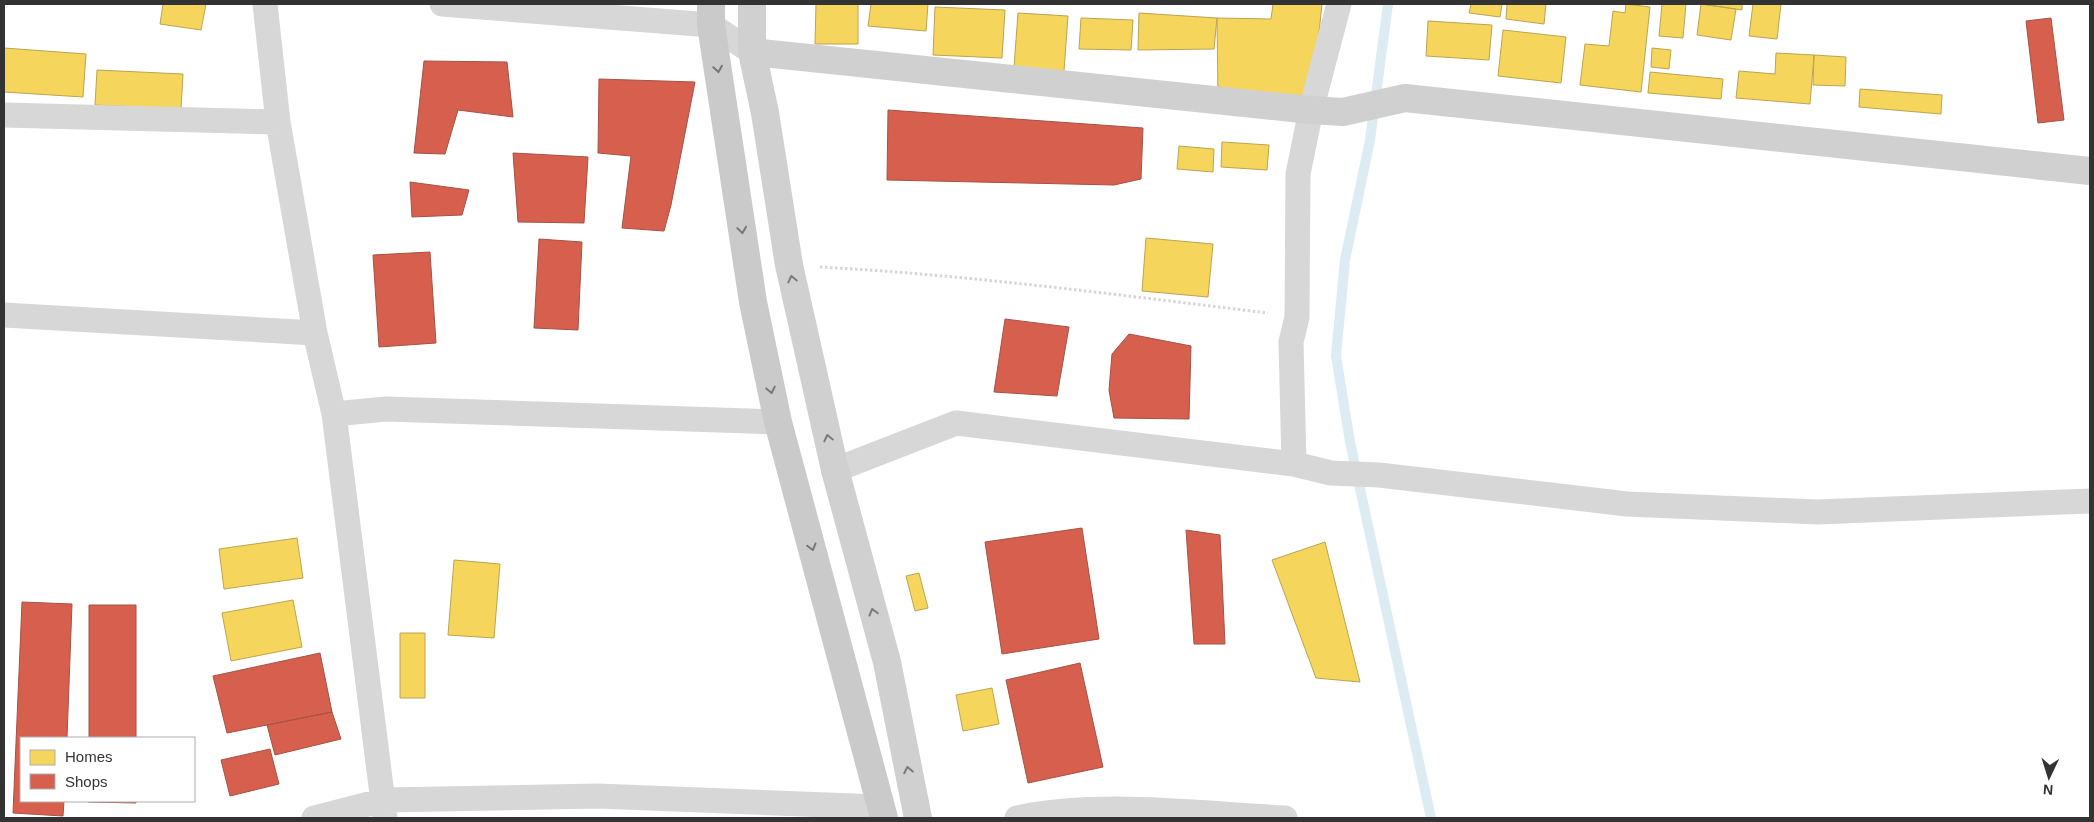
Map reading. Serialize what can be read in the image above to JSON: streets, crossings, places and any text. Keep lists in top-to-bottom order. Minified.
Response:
{"legend":["Homes","Shops"],"north":"bottom"}
